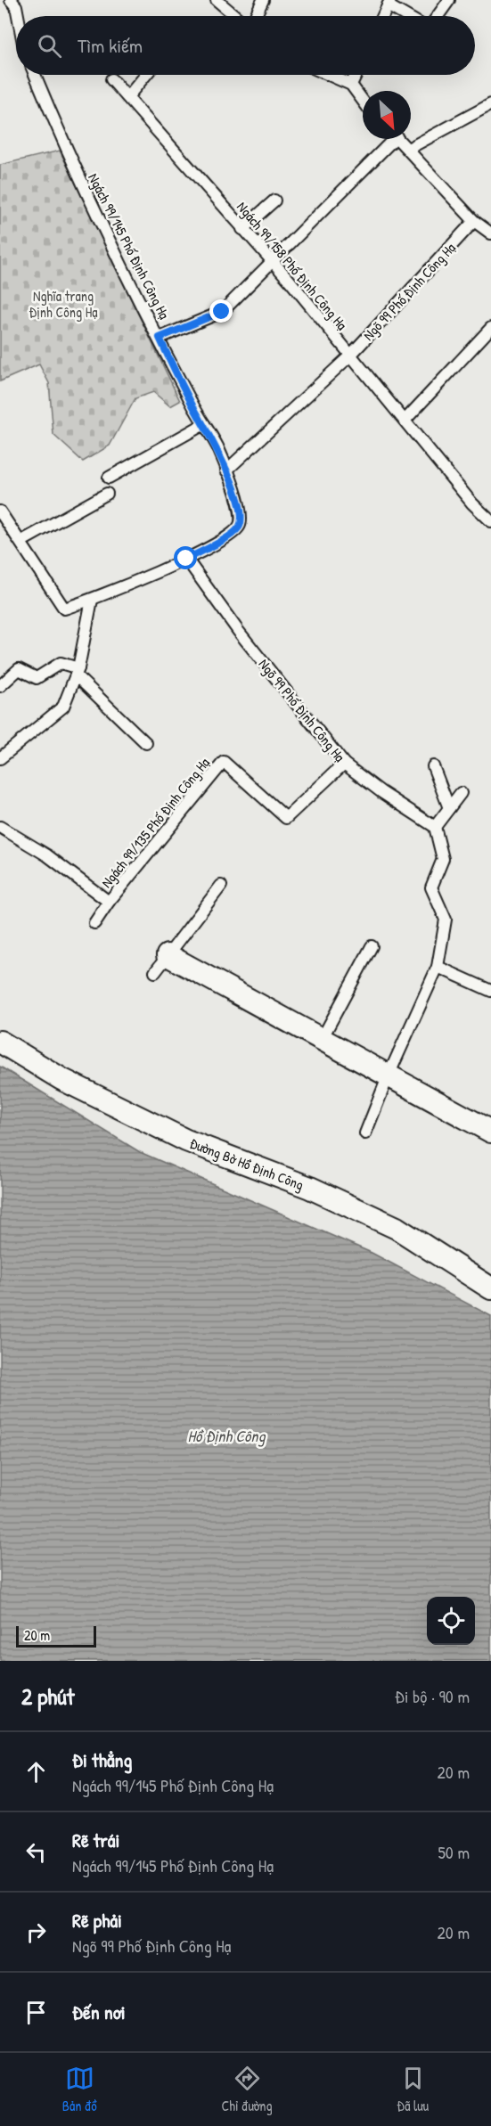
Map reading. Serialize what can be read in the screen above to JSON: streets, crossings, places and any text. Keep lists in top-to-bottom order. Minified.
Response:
{"streets":{"street":["Đường Bờ Hồ Định Công"],"lane":["Ngách 99/145 Phố Định Công Hạ","Ngách 99/158 Phố Định Công Hạ","Ngõ 99 Phố Định Công Hạ","Ngách 99/135 Phố Định Công Hạ"]},"crossings":[["Ngách 99/145 Phố Định Công Hạ","Ngõ 99 Phố Định Công Hạ"],["Ngách 99/158 Phố Định Công Hạ","Ngõ 99 Phố Định Công Hạ"],["Ngõ 99 Phố Định Công Hạ","Ngách 99/135 Phố Định Công Hạ"]],"water":["Hồ Định Công"],"parks":["Nghĩa trang Định Công Hạ"],"scale_bar":"20 m","north":"bottom right","page":{"search":"Tìm kiếm","scale":"20 m","heading":["2 phút","Đi bộ · 90 m"],"list":[["Đi thẳng","Ngách 99/145 Phố Định Công Hạ","20 m"],["Rẽ trái","Ngách 99/145 Phố Định Công Hạ","50 m"],["Rẽ phải","Ngõ 99 Phố Định Công Hạ","20 m"],"Đến nơi"],"nav":["Bản đồ","Chỉ đường","Đã lưu"]}}
